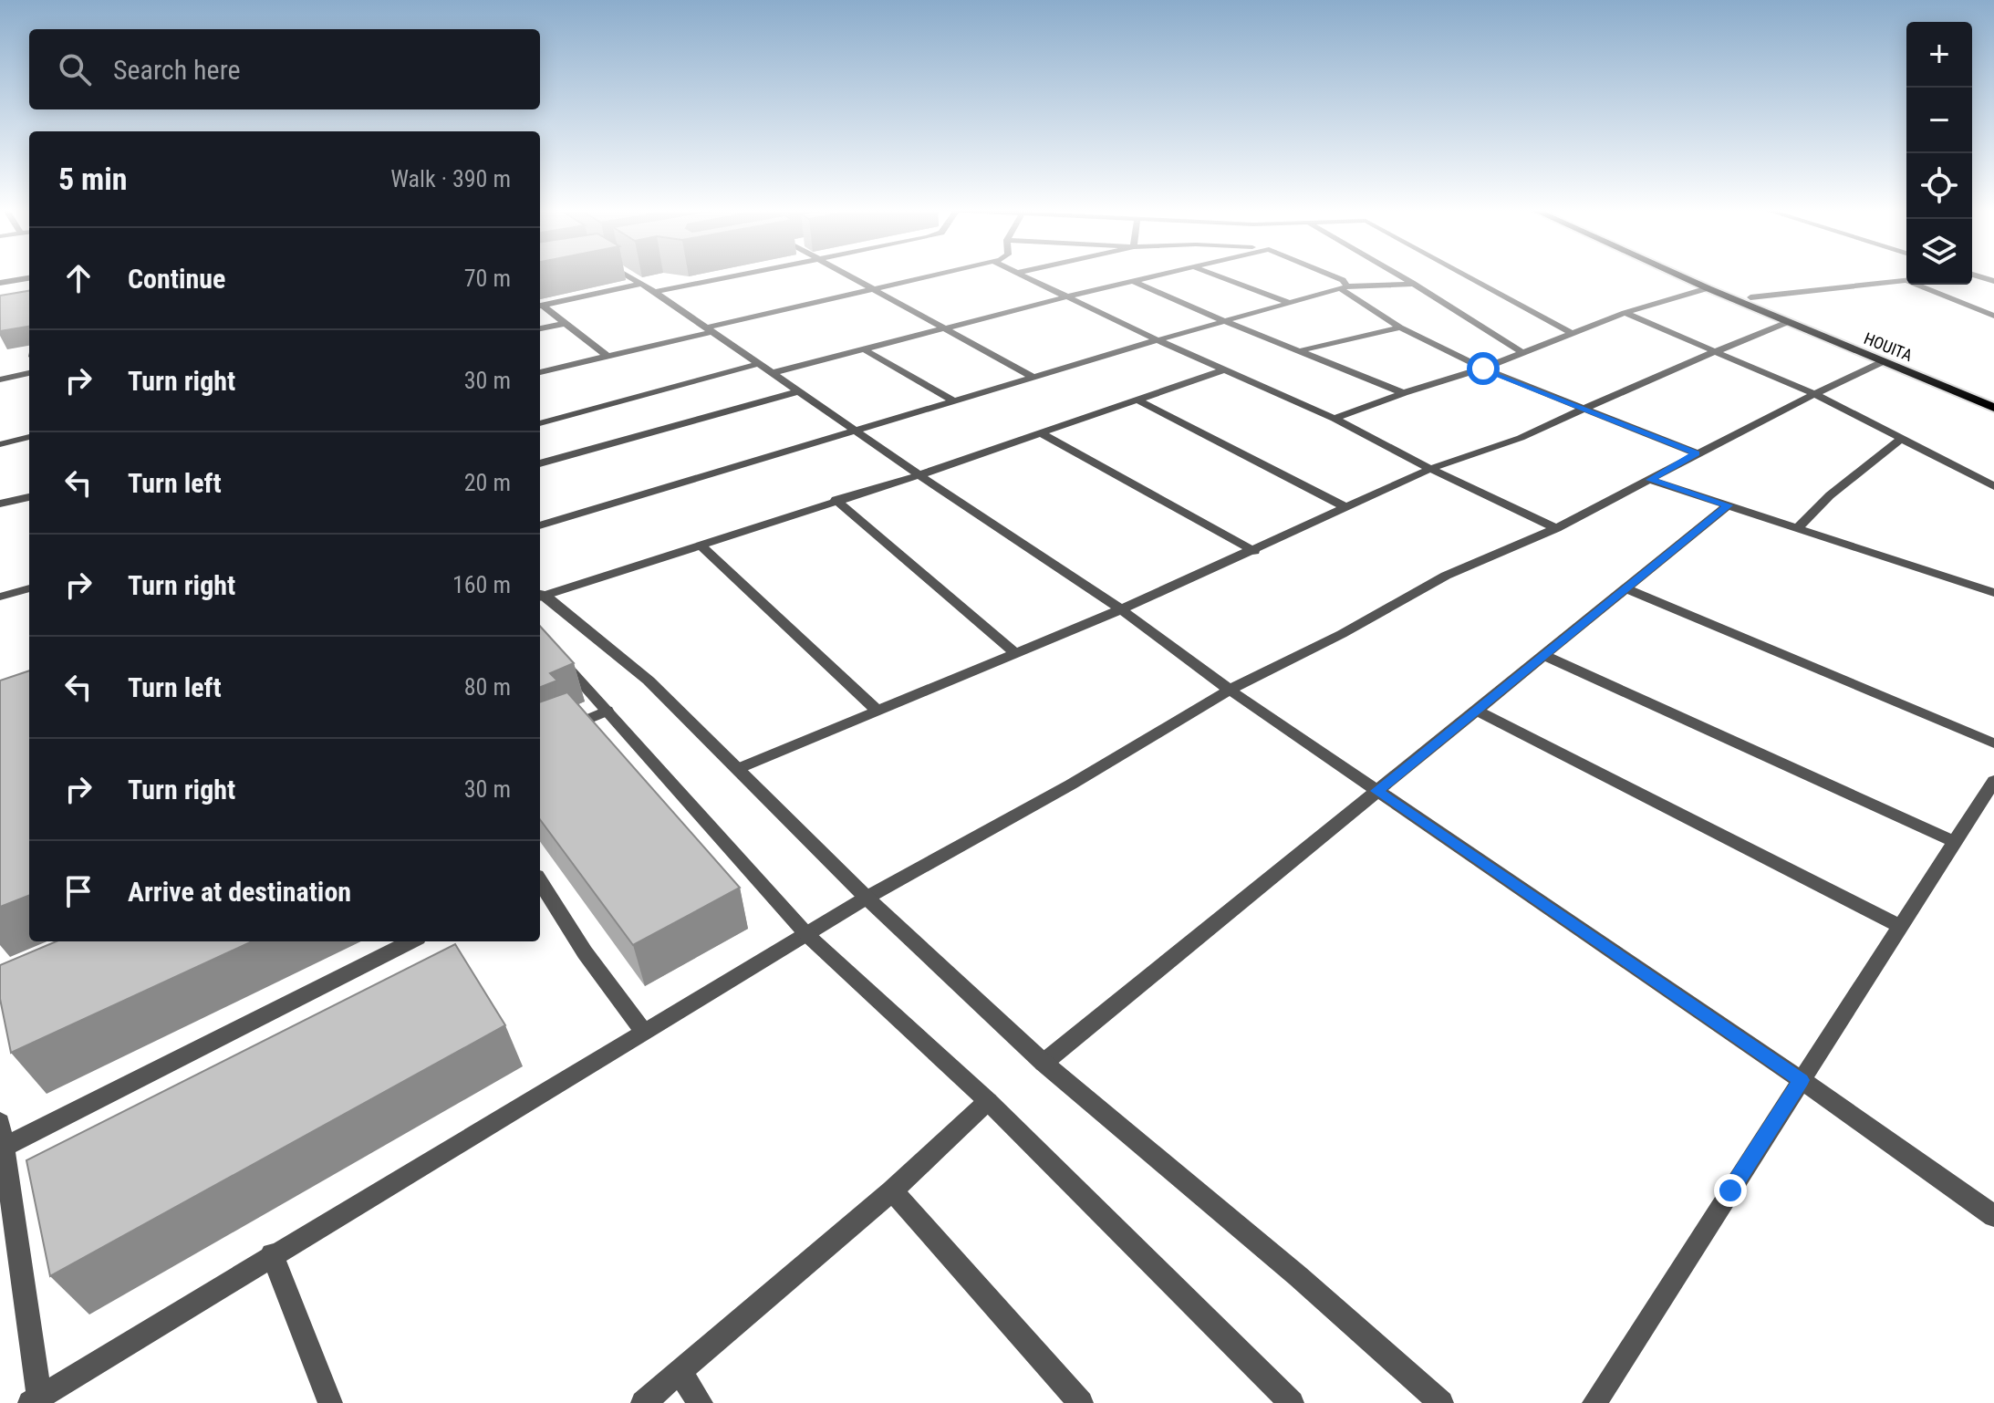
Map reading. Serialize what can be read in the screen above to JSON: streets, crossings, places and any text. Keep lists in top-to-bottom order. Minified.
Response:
{"streets":{"main road":["HOUITA"]},"page":{"map_buttons":["+","−"],"search":"Search here","heading":["5 min","Walk · 390 m"],"list":[["Continue","70 m"],["Turn right","30 m"],["Turn left","20 m"],["Turn right","160 m"],["Turn left","80 m"],["Turn right","30 m"],"Arrive at destination"]}}
